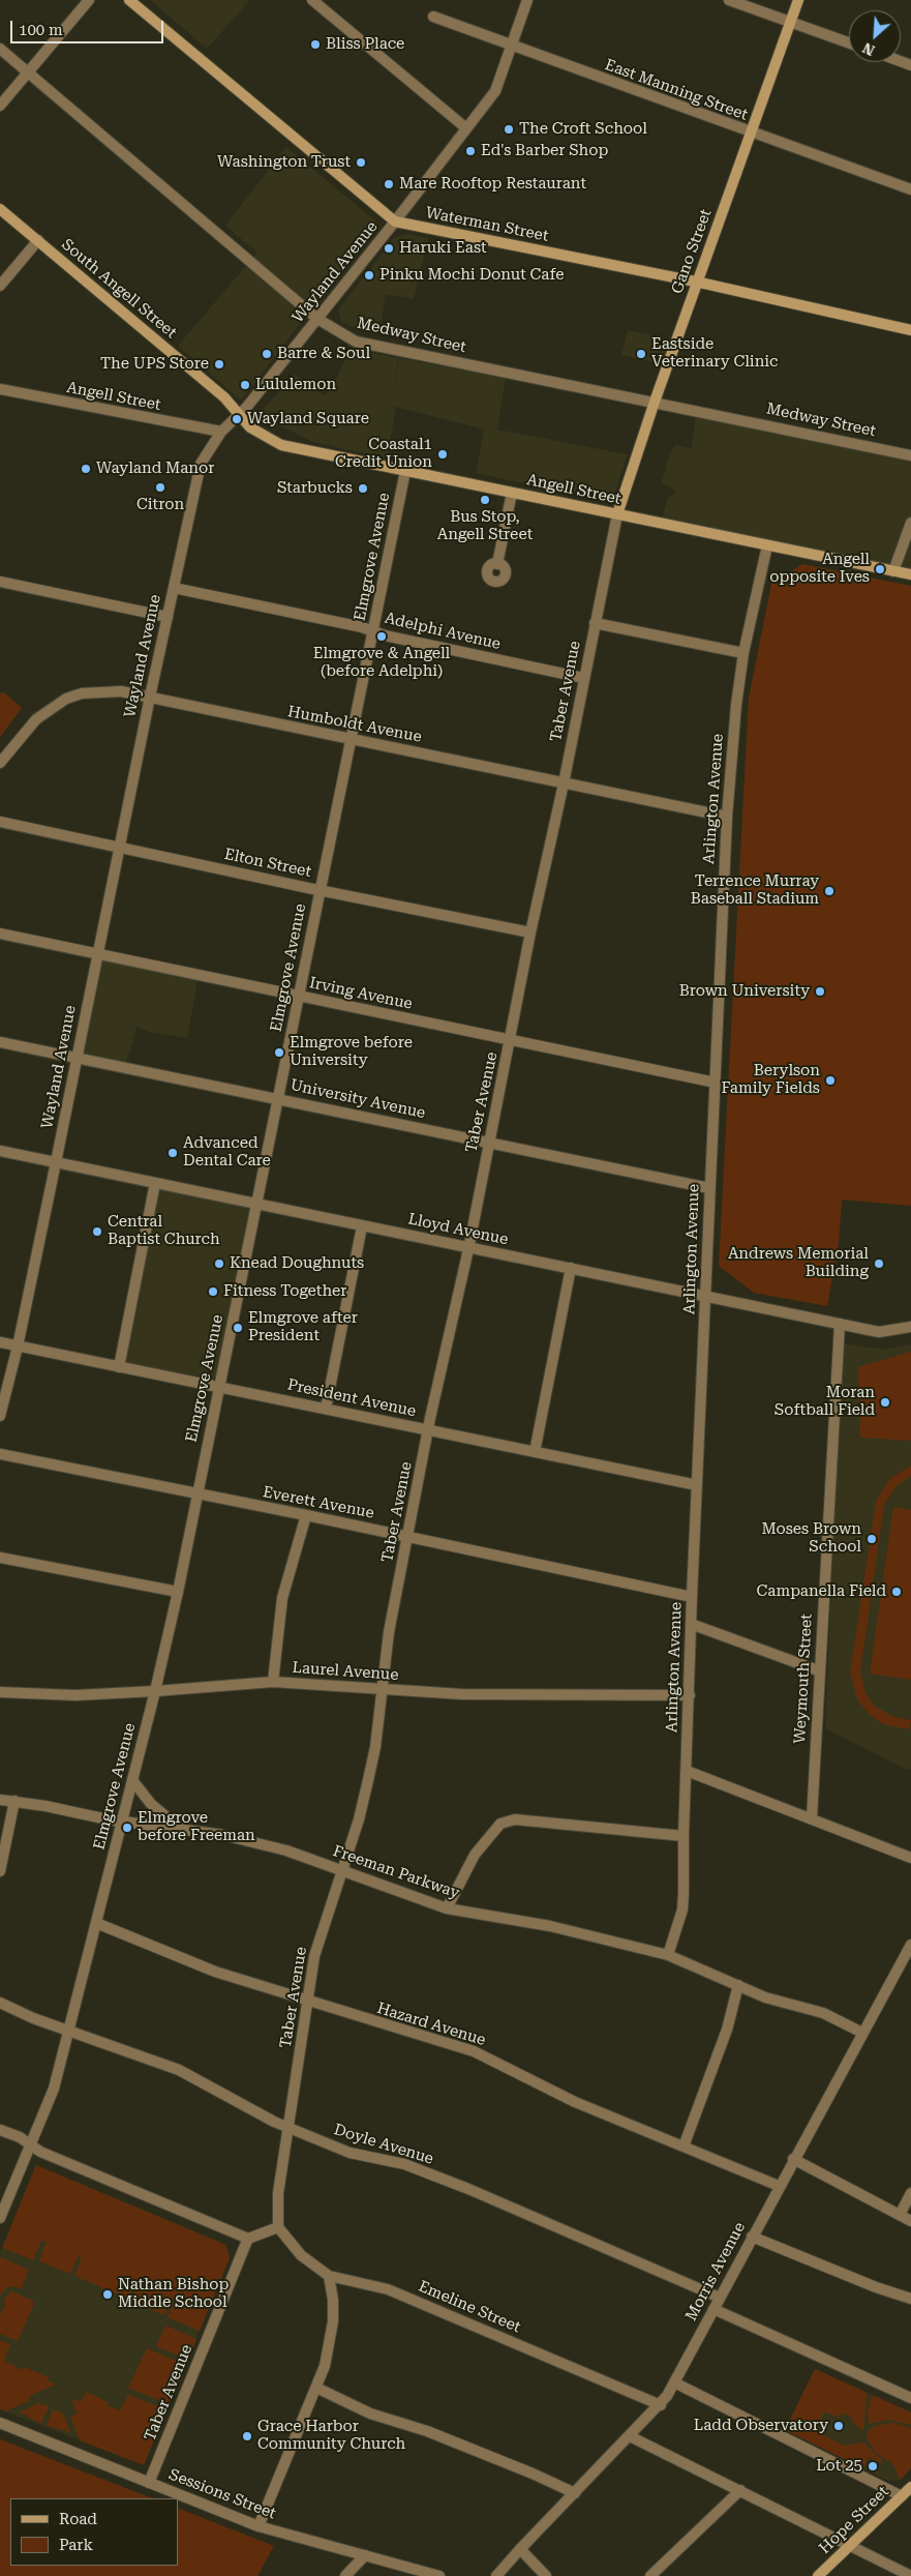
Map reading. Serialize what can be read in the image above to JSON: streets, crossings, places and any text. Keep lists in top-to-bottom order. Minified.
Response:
{"streets":{"main road":["Waterman Street","Gano Street","South Angell Street","Angell Street","Hope Street"],"street":["East Manning Street","Wayland Avenue","Medway Street","Elmgrove Avenue","Adelphi Avenue","Taber Avenue","Humboldt Avenue","Arlington Avenue","Elton Street","Irving Avenue","University Avenue","Lloyd Avenue","President Avenue","Everett Avenue","Laurel Avenue","Weymouth Street","Freeman Parkway","Hazard Avenue","Doyle Avenue","Morris Avenue","Emeline Street","Sessions Street"]},"crossings":[["East Manning Street","Gano Street"],["East Manning Street","Wayland Avenue"],["Waterman Street","Gano Street"],["Waterman Street","Wayland Avenue"],["Gano Street","Medway Street"],["Gano Street","Angell Street"],["Gano Street","Taber Avenue"],["Wayland Avenue","South Angell Street"],["Wayland Avenue","Medway Street"],["Wayland Avenue","Angell Street"],["Wayland Avenue","Adelphi Avenue"],["Wayland Avenue","Humboldt Avenue"],["Wayland Avenue","Elton Street"],["Wayland Avenue","Irving Avenue"],["Wayland Avenue","University Avenue"],["Wayland Avenue","Lloyd Avenue"],["Wayland Avenue","President Avenue"],["South Angell Street","Angell Street"],["Angell Street","Elmgrove Avenue"],["Angell Street","Taber Avenue"],["Angell Street","Arlington Avenue"],["Elmgrove Avenue","Adelphi Avenue"],["Elmgrove Avenue","Humboldt Avenue"],["Elmgrove Avenue","Elton Street"],["Elmgrove Avenue","Irving Avenue"],["Elmgrove Avenue","University Avenue"],["Elmgrove Avenue","Lloyd Avenue"],["Elmgrove Avenue","President Avenue"],["Elmgrove Avenue","Everett Avenue"],["Elmgrove Avenue","Laurel Avenue"],["Elmgrove Avenue","Freeman Parkway"],["Elmgrove Avenue","Hazard Avenue"],["Elmgrove Avenue","Doyle Avenue"],["Adelphi Avenue","Taber Avenue"],["Taber Avenue","Humboldt Avenue"],["Taber Avenue","Elton Street"],["Taber Avenue","Irving Avenue"],["Taber Avenue","University Avenue"],["Taber Avenue","Lloyd Avenue"],["Taber Avenue","President Avenue"],["Taber Avenue","Everett Avenue"],["Taber Avenue","Laurel Avenue"],["Taber Avenue","Freeman Parkway"],["Taber Avenue","Hazard Avenue"],["Taber Avenue","Doyle Avenue"],["Taber Avenue","Emeline Street"],["Taber Avenue","Sessions Street"],["Humboldt Avenue","Arlington Avenue"],["Arlington Avenue","Irving Avenue"],["Arlington Avenue","University Avenue"],["Arlington Avenue","Lloyd Avenue"],["Arlington Avenue","President Avenue"],["Arlington Avenue","Everett Avenue"],["Arlington Avenue","Laurel Avenue"],["Arlington Avenue","Freeman Parkway"],["Lloyd Avenue","Weymouth Street"],["Freeman Parkway","Morris Avenue"],["Hazard Avenue","Morris Avenue"],["Doyle Avenue","Morris Avenue"],["Morris Avenue","Emeline Street"]],"places":["Bliss Place","The Croft School","Ed's Barber Shop","Washington Trust","Mare Rooftop Restaurant","Haruki East","Pinku Mochi Donut Cafe","Barre & Soul","Eastside Veterinary Clinic","The UPS Store","Lululemon","Wayland Square","Coastal1 Credit Union","Wayland Manor","Citron","Starbucks","Bus Stop, Angell Street","Angell opposite Ives","Elmgrove & Angell (before Adelphi)","Terrence Murray Baseball Stadium","Brown University","Elmgrove before University","Berylson Family Fields","Advanced Dental Care","Central Baptist Church","Knead Doughnuts","Andrews Memorial Building","Fitness Together","Elmgrove after President","Moran Softball Field","Moses Brown School","Campanella Field","Elmgrove before Freeman","Nathan Bishop Middle School","Ladd Observatory","Grace Harbor Community Church","Lot 25"],"legend":["Road","Park"],"scale_bar":"100 m","north":"bottom left"}
